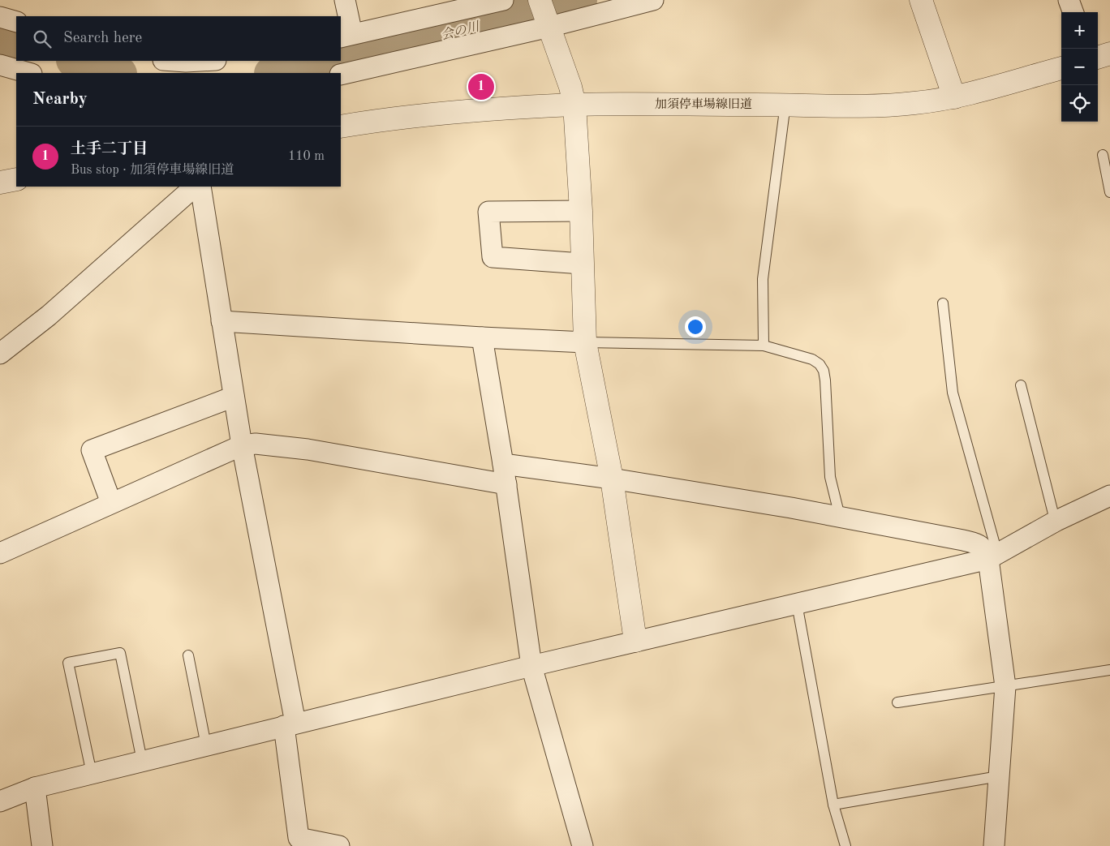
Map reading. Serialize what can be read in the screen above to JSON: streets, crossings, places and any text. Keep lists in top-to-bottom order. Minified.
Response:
{"streets":{"street":["加須停車場線旧道"]},"water":["会の川"],"page":{"map_buttons":["+","−"],"search":"Search here","pins":"1","heading":"Nearby","list":[{"mark":"1","name":"土手二丁目","note":"Bus stop · 加須停車場線旧道","value":"110 m"}]}}
